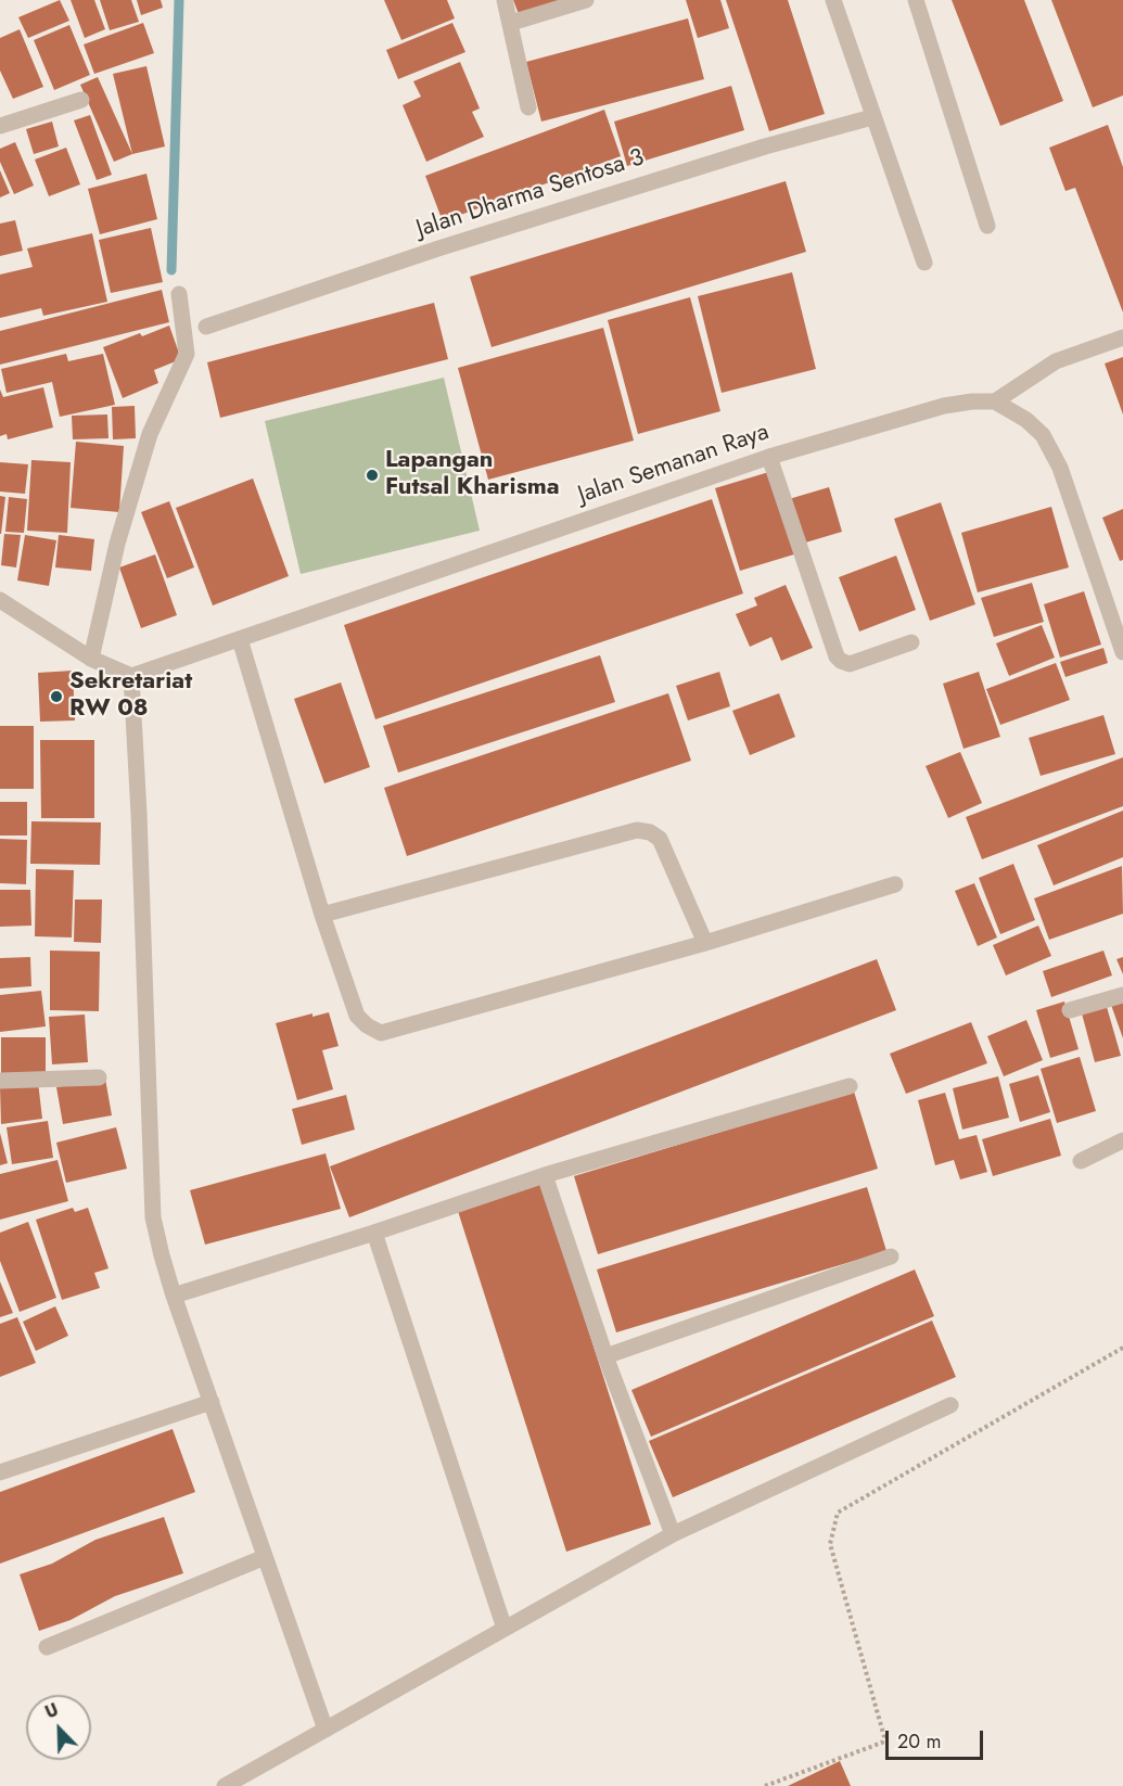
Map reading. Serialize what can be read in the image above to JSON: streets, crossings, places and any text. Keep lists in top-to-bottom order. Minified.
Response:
{"streets":{"street":["Jalan Dharma Sentosa 3","Jalan Semanan Raya"]},"places":["Lapangan Futsal Kharisma","Sekretariat RW 08"],"scale_bar":"20 m","north":"top left"}
